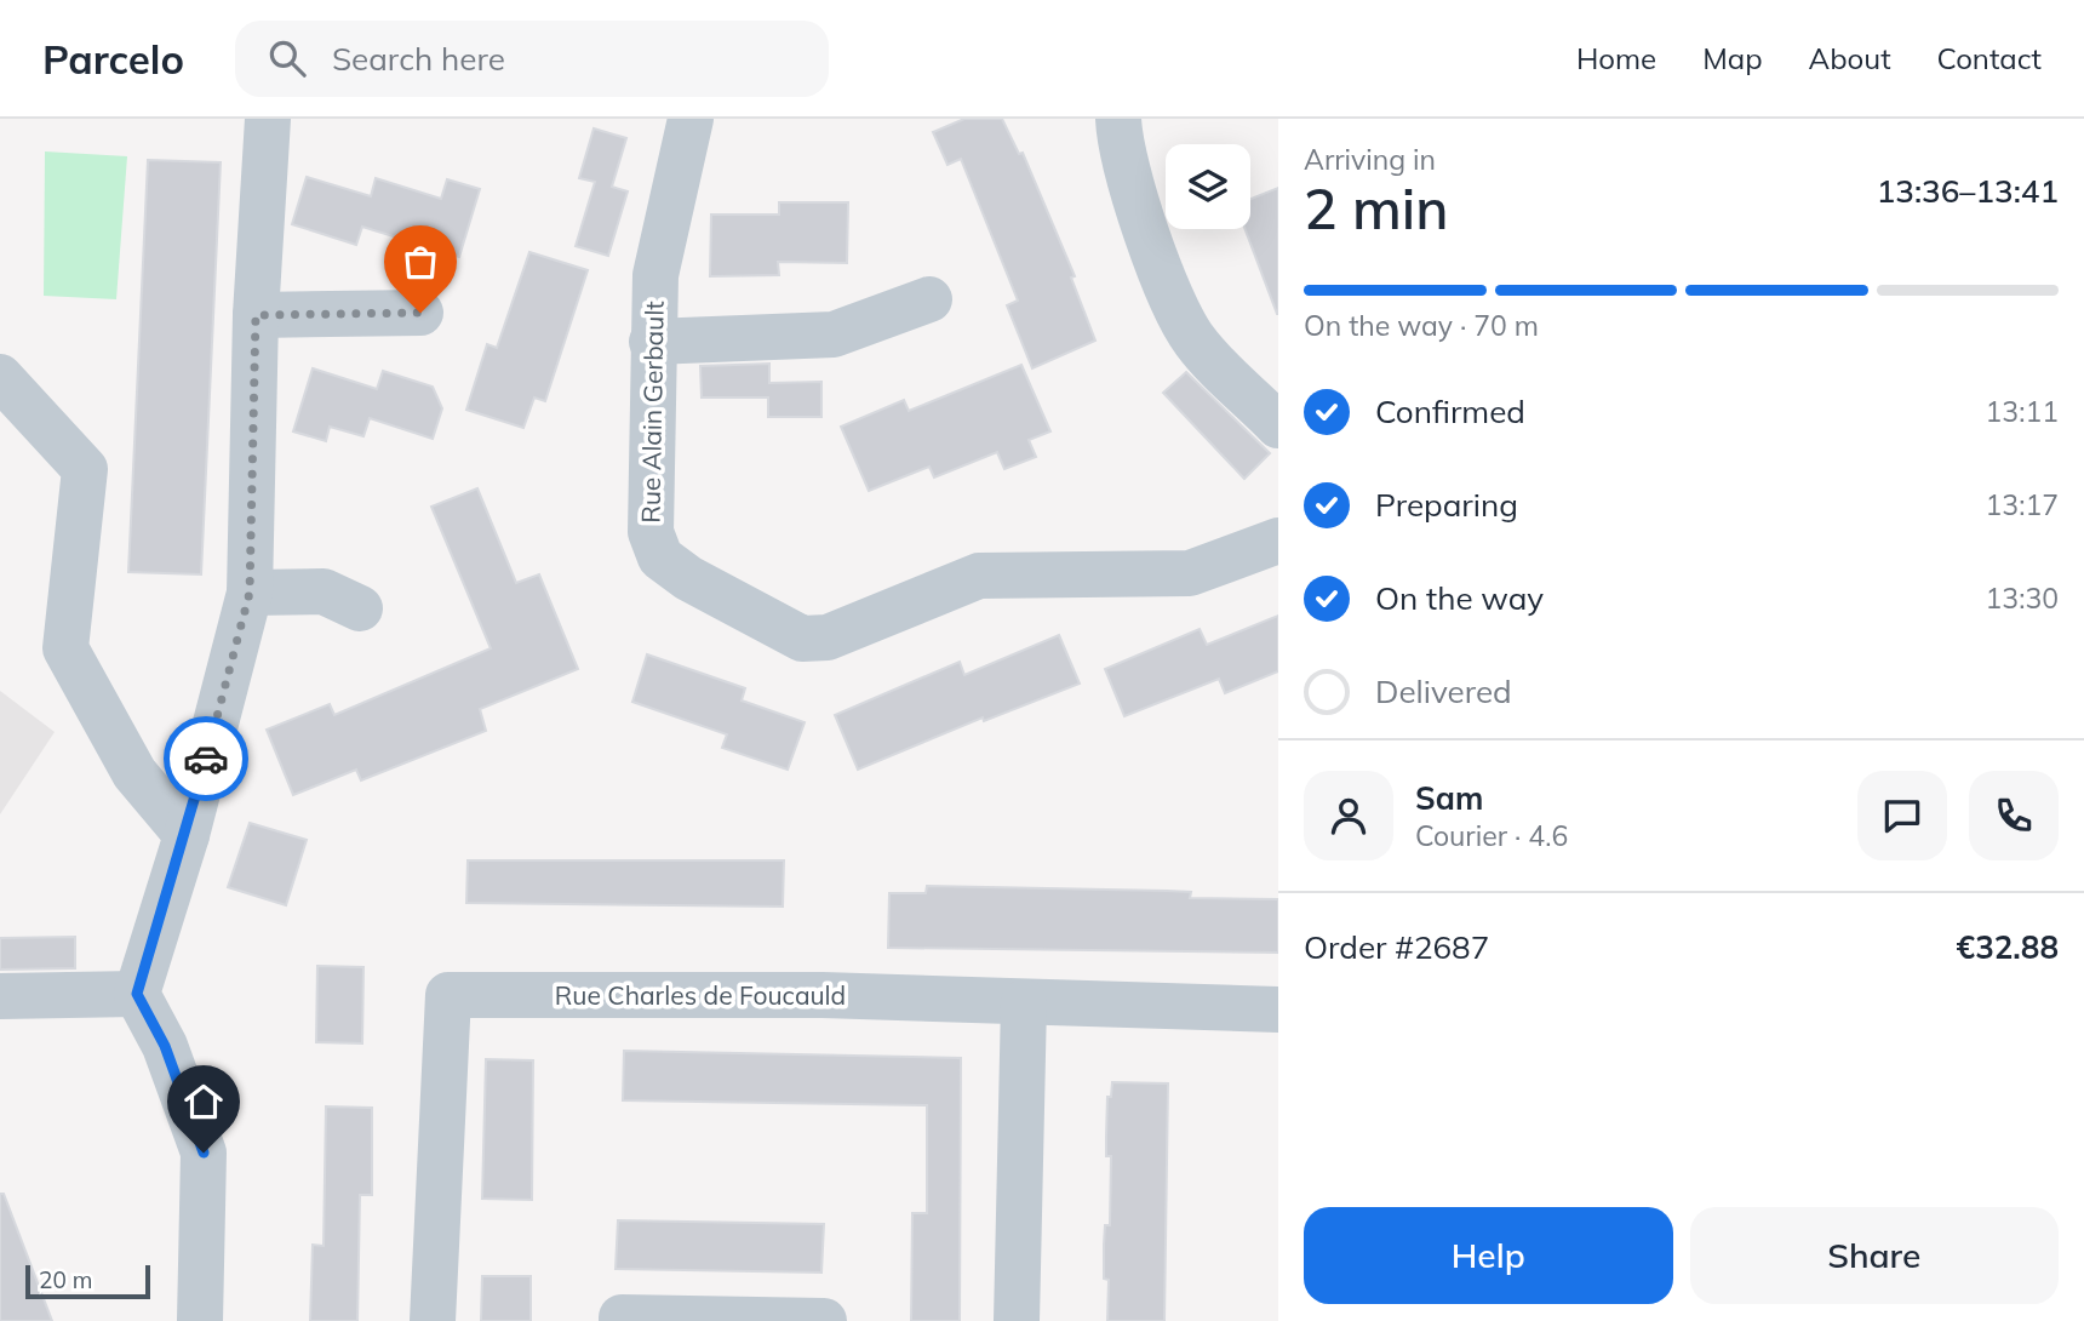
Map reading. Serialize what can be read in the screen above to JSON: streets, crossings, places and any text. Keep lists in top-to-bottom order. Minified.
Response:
{"streets":{"street":["Rue Alain Gerbault","Rue Charles de Foucauld"]},"scale_bar":"20 m","page":{"header":"Parcelo","search":"Search here","nav":["Home","Map","About","Contact"],"heading":["2 min","Arriving in","13:36–13:41"],"panel":["Sam","Courier · 4.6","Order #2687","€32.88"],"bar":"On the way · 70 m","list":[["Confirmed","13:11"],["Preparing","13:17"],["On the way","13:30"],"Delivered"],"buttons":["Help","Share"],"scale":"20 m"}}
